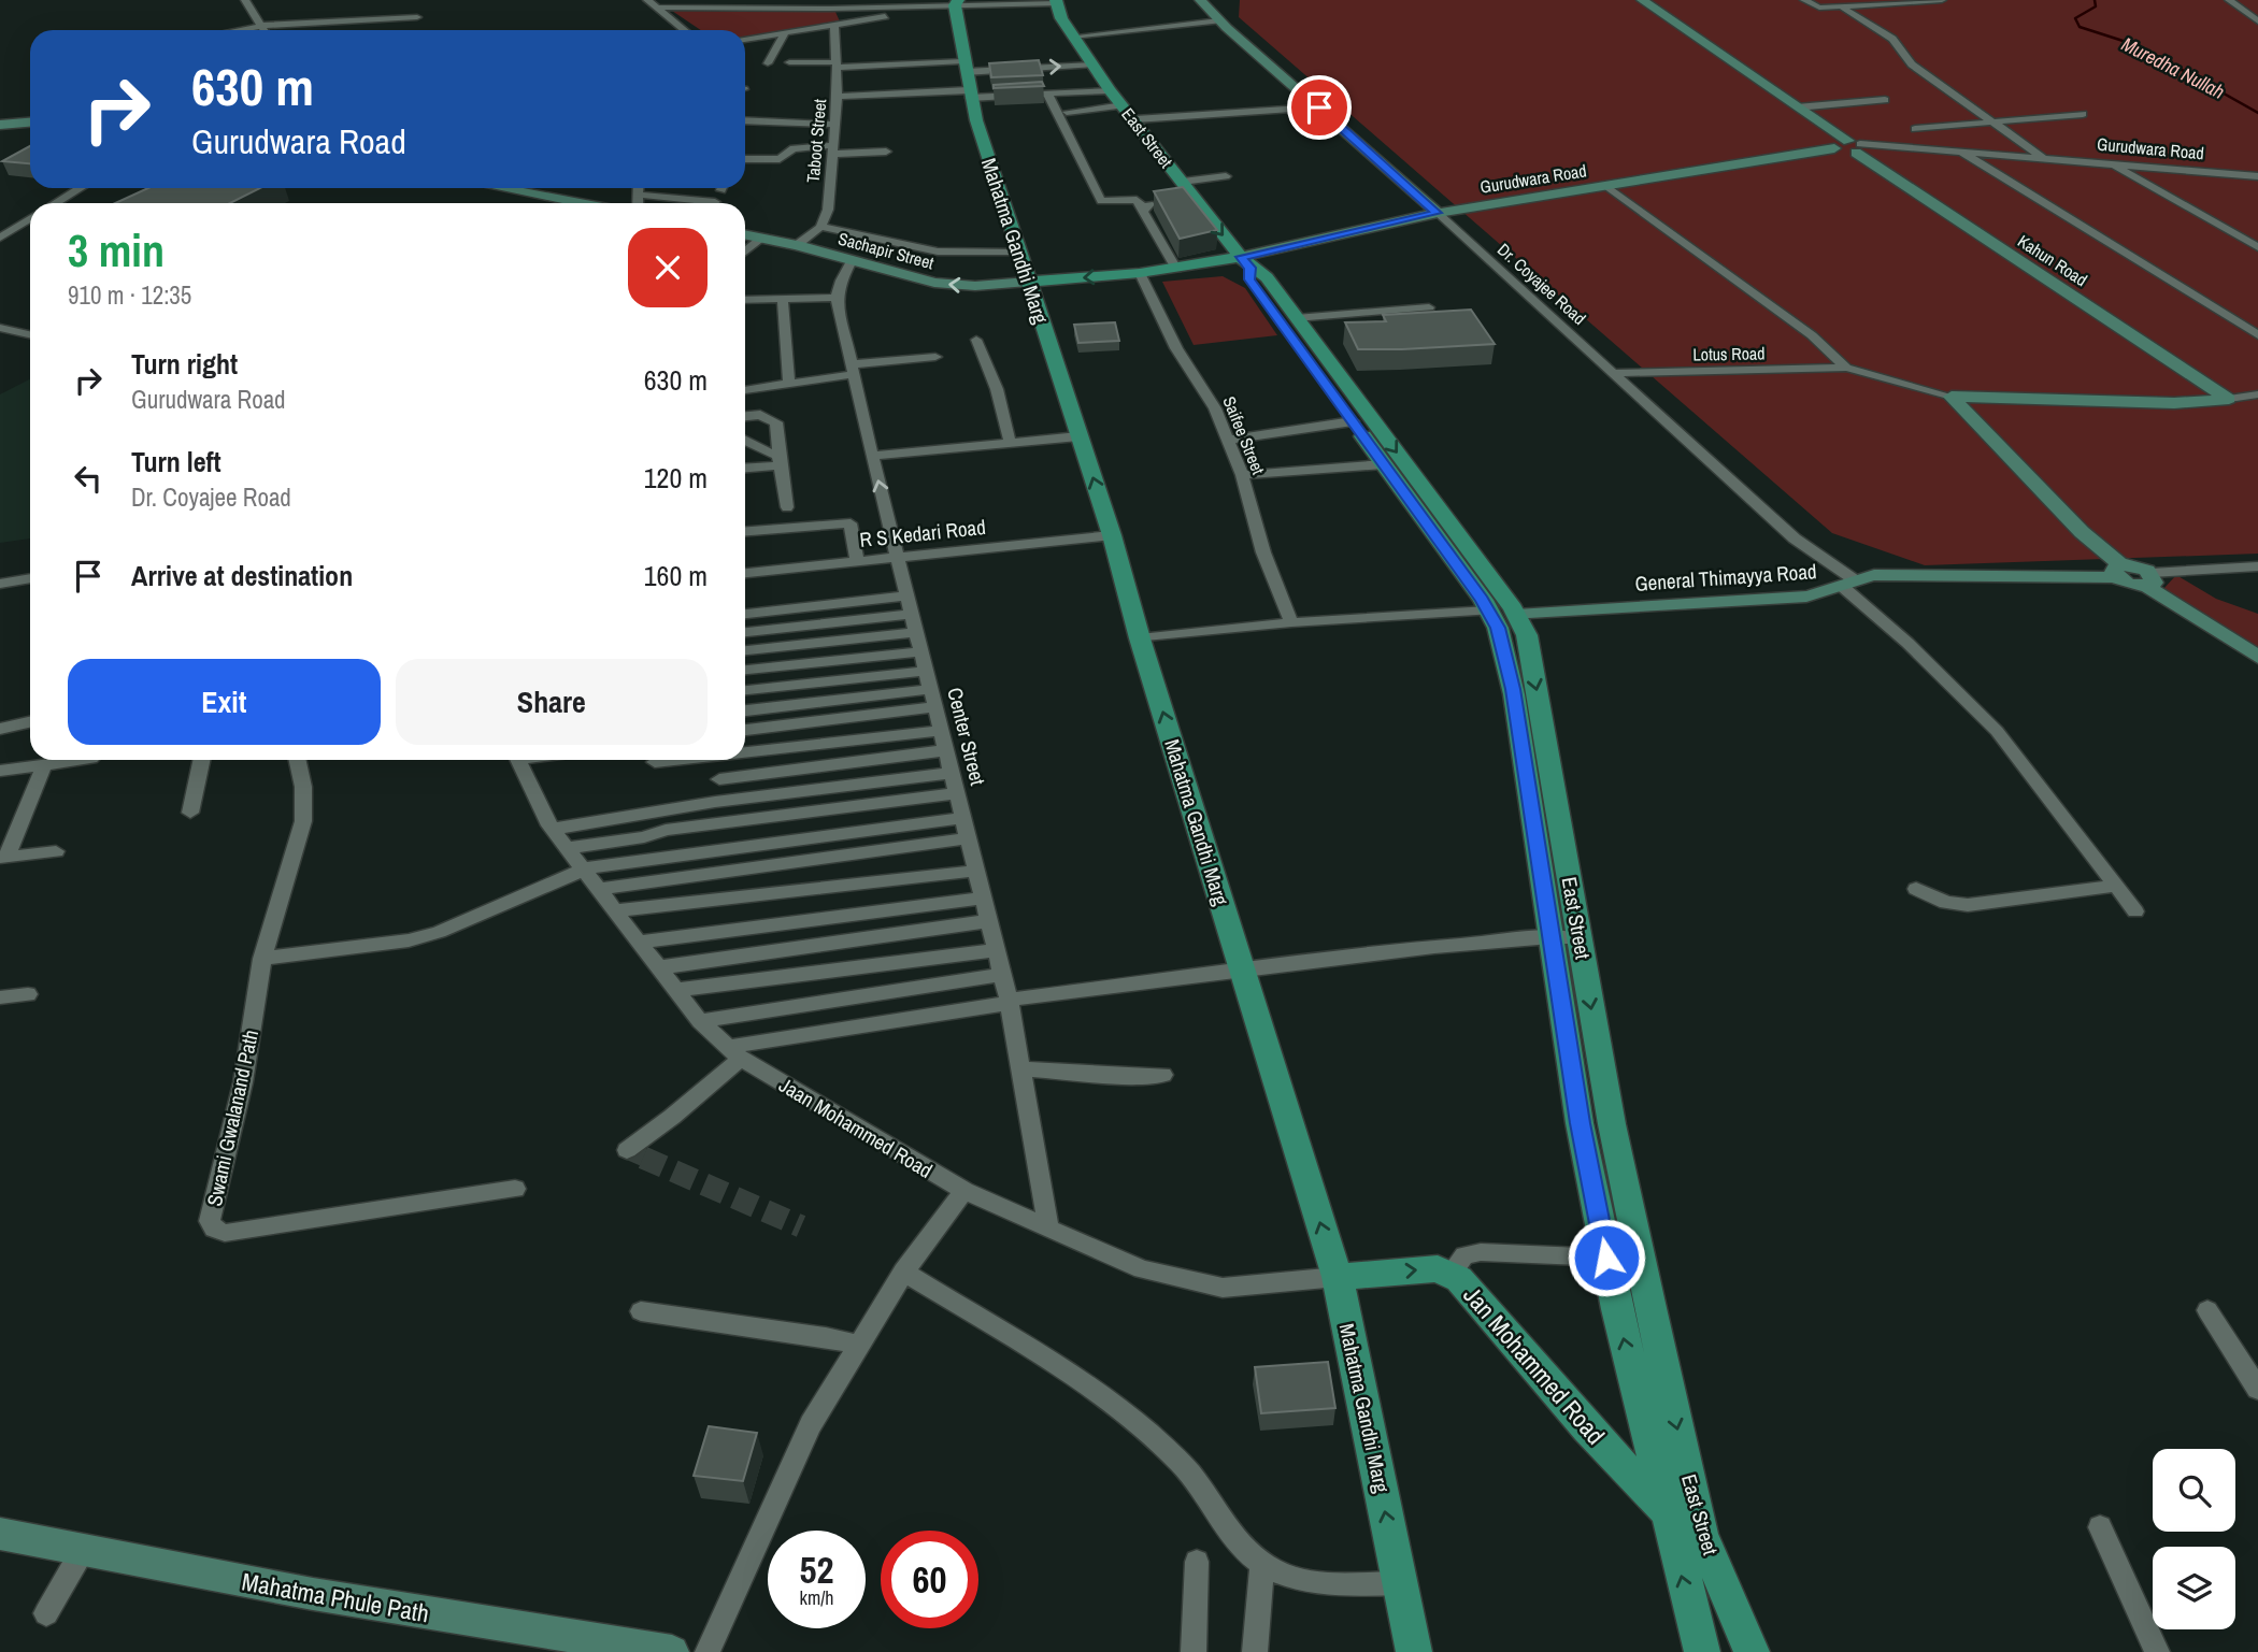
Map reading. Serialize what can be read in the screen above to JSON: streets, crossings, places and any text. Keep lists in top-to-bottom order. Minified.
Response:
{"streets":{"main road":["East Street","Mahatma Gandhi Marg","Jan Mohammed Road"],"street":["Taboot Street","Gurudwara Road","Sachapir Street","Kahun Road","Dr. Coyajee Road","Lotus Road","Saifee Street","R S Kedari Road","General Thimayya Road","Center Street","Swami Gwalanand Path","Jaan Mohammed Road","Mahatma Phule Path"]},"crossings":[["East Street","Gurudwara Road"],["East Street","General Thimayya Road"],["East Street","Jan Mohammed Road"],["Gurudwara Road","Kahun Road"],["Gurudwara Road","Dr. Coyajee Road"],["Mahatma Gandhi Marg","Sachapir Street"],["Mahatma Gandhi Marg","R S Kedari Road"],["Mahatma Gandhi Marg","Jaan Mohammed Road"],["Mahatma Gandhi Marg","Jan Mohammed Road"],["Dr. Coyajee Road","Lotus Road"],["Dr. Coyajee Road","General Thimayya Road"],["R S Kedari Road","Center Street"],["Center Street","Jaan Mohammed Road"],["Jaan Mohammed Road","Jan Mohammed Road"]],"one_way":["Mahatma Gandhi Marg"],"water":["Muredha Nullah"],"page":{"turn":["630 m","Gurudwara Road"],"heading":["3 min","910 m · 12:35"],"list":[{"name":"Turn right","note":"Gurudwara Road","value":"630 m"},{"name":"Turn left","note":"Dr. Coyajee Road","value":"120 m"},{"name":"Arrive at destination","value":"160 m"}],"buttons":["Exit","Share"],"speed":"52 km/h","limit":"60"}}
